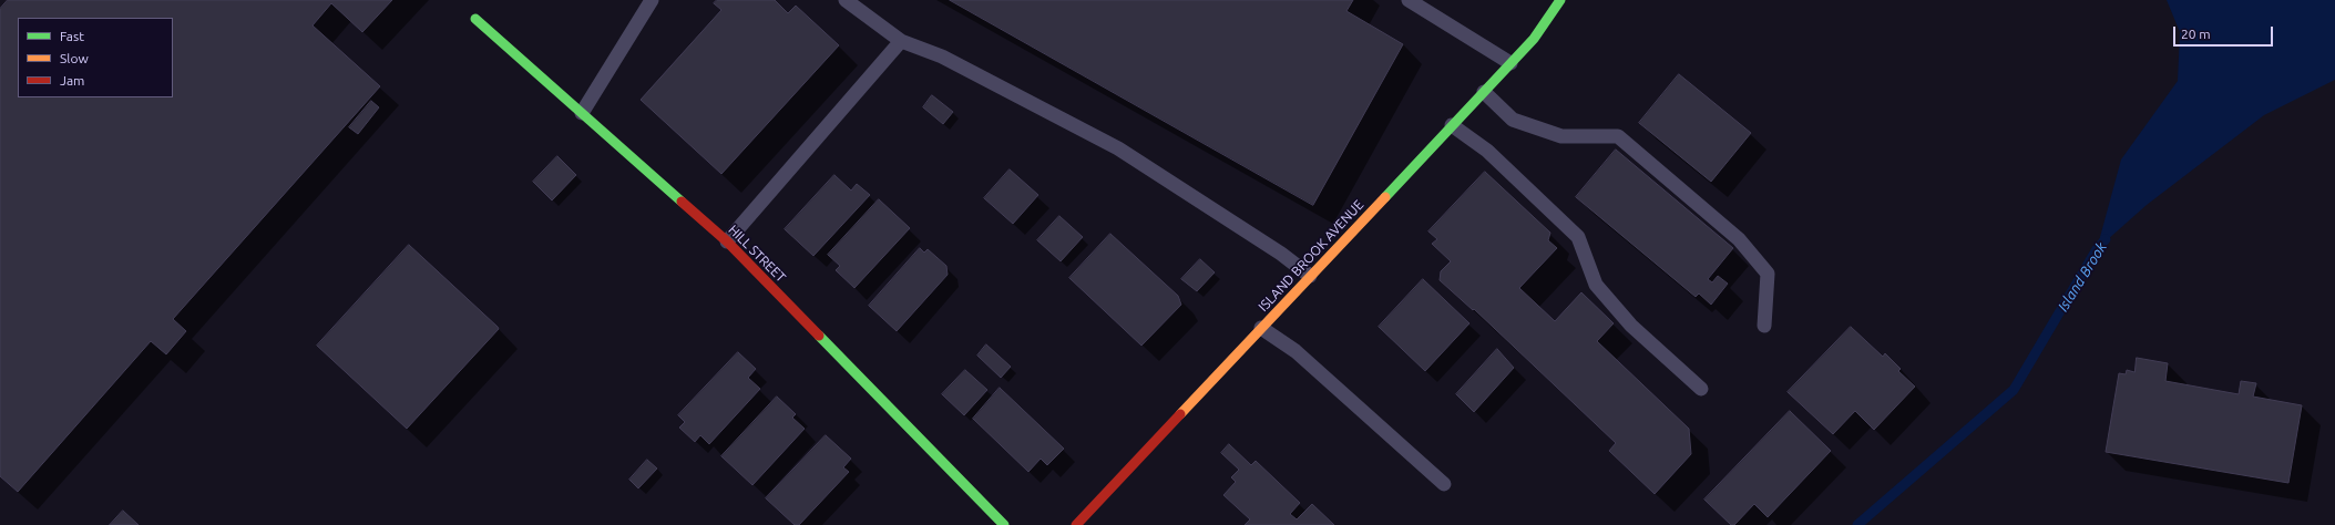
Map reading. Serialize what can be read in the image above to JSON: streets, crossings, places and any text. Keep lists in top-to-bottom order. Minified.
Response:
{"streets":{"street":["HILL STREET","ISLAND BROOK AVENUE"]},"water":["Island Brook"],"legend":["Fast","Slow","Jam"],"scale_bar":"20 m"}
